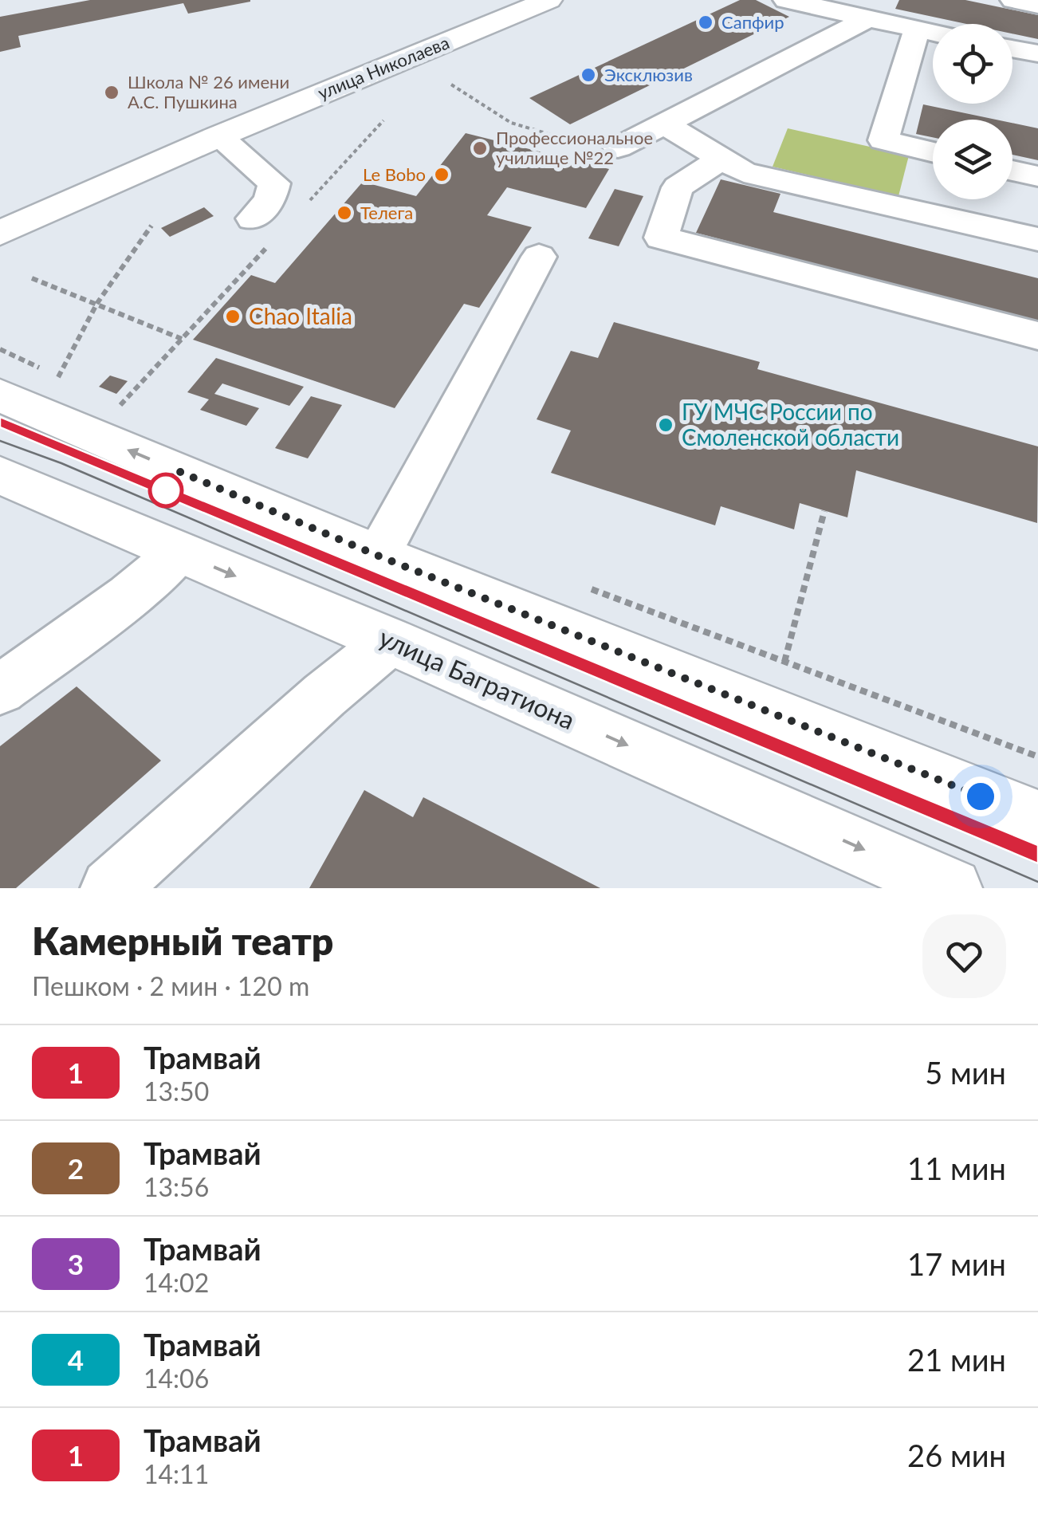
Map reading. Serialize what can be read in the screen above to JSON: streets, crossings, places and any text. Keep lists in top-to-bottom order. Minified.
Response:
{"streets":{"main road":["улица Николаева","улица Багратиона"]},"places":["Сапфир","Эксклюзив","Школа № 26 имени А.С. Пушкина","Профессиональное училище №22","Le Bobo","Телега","Chao Italia","ГУ МЧС России по Смоленской области"],"lines":["tram line 1"],"page":{"heading":["Камерный театр","Пешком · 2 мин · 120 m"],"list":[{"mark":"1","name":"Трамвай","note":"13:50","value":"5 мин"},{"mark":"2","name":"Трамвай","note":"13:56","value":"11 мин"},{"mark":"3","name":"Трамвай","note":"14:02","value":"17 мин"},{"mark":"4","name":"Трамвай","note":"14:06","value":"21 мин"},{"mark":"1","name":"Трамвай","note":"14:11","value":"26 мин"}]}}
